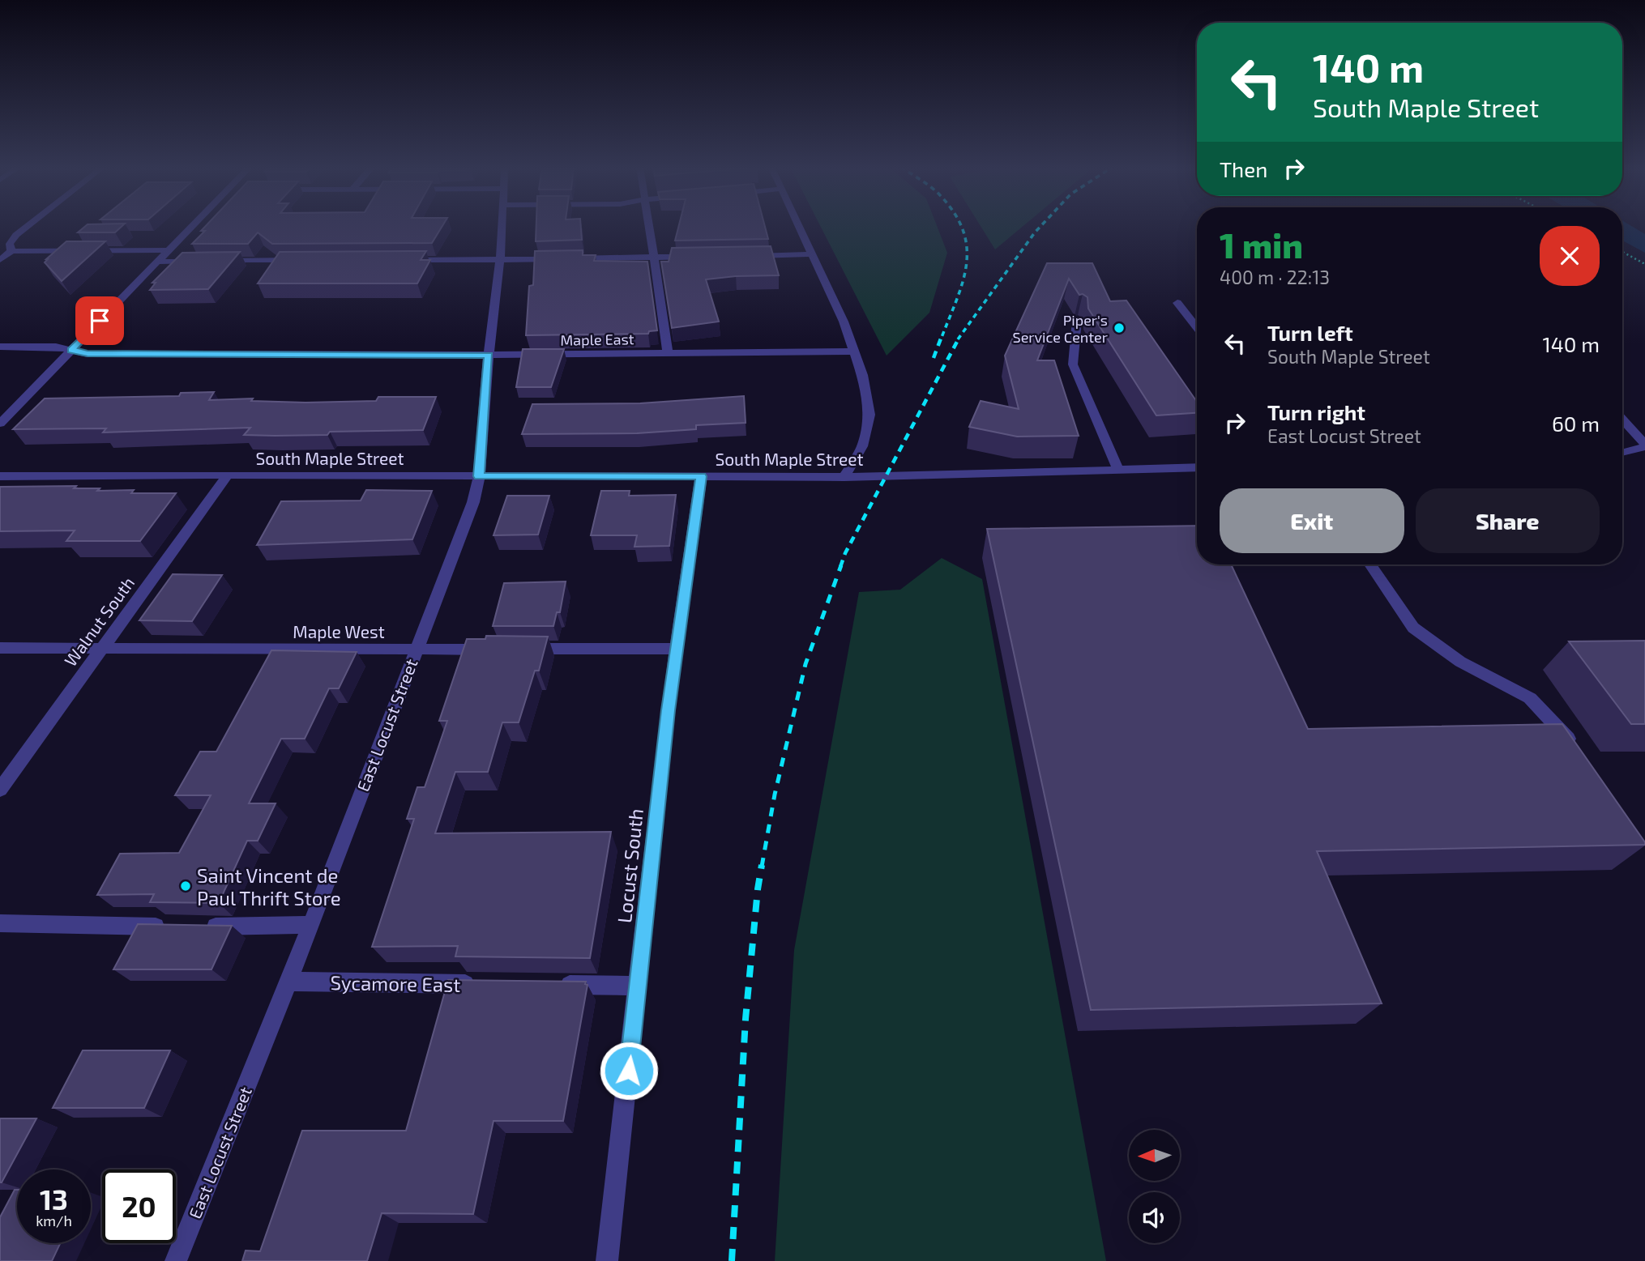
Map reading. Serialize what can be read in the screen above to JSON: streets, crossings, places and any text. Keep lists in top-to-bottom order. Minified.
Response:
{"streets":{"street":["Maple East","South Maple Street","Walnut South","Maple West","East Locust Street","Locust South","Sycamore East"]},"crossings":[["Maple East","East Locust Street"],["South Maple Street","Walnut South"],["South Maple Street","East Locust Street"],["South Maple Street","Locust South"],["Walnut South","Maple West"],["Maple West","East Locust Street"],["East Locust Street","Sycamore East"]],"places":["Piper's Service Center","Saint Vincent de Paul Thrift Store"],"north":"left","page":{"turn":["140 m","South Maple Street"],"then":"Then","heading":["1 min","400 m · 22:13"],"list":[{"name":"Turn left","note":"South Maple Street","value":"140 m"},{"name":"Turn right","note":"East Locust Street","value":"60 m"}],"buttons":["Exit","Share"],"speed":"13 km/h","limit":"20"}}
